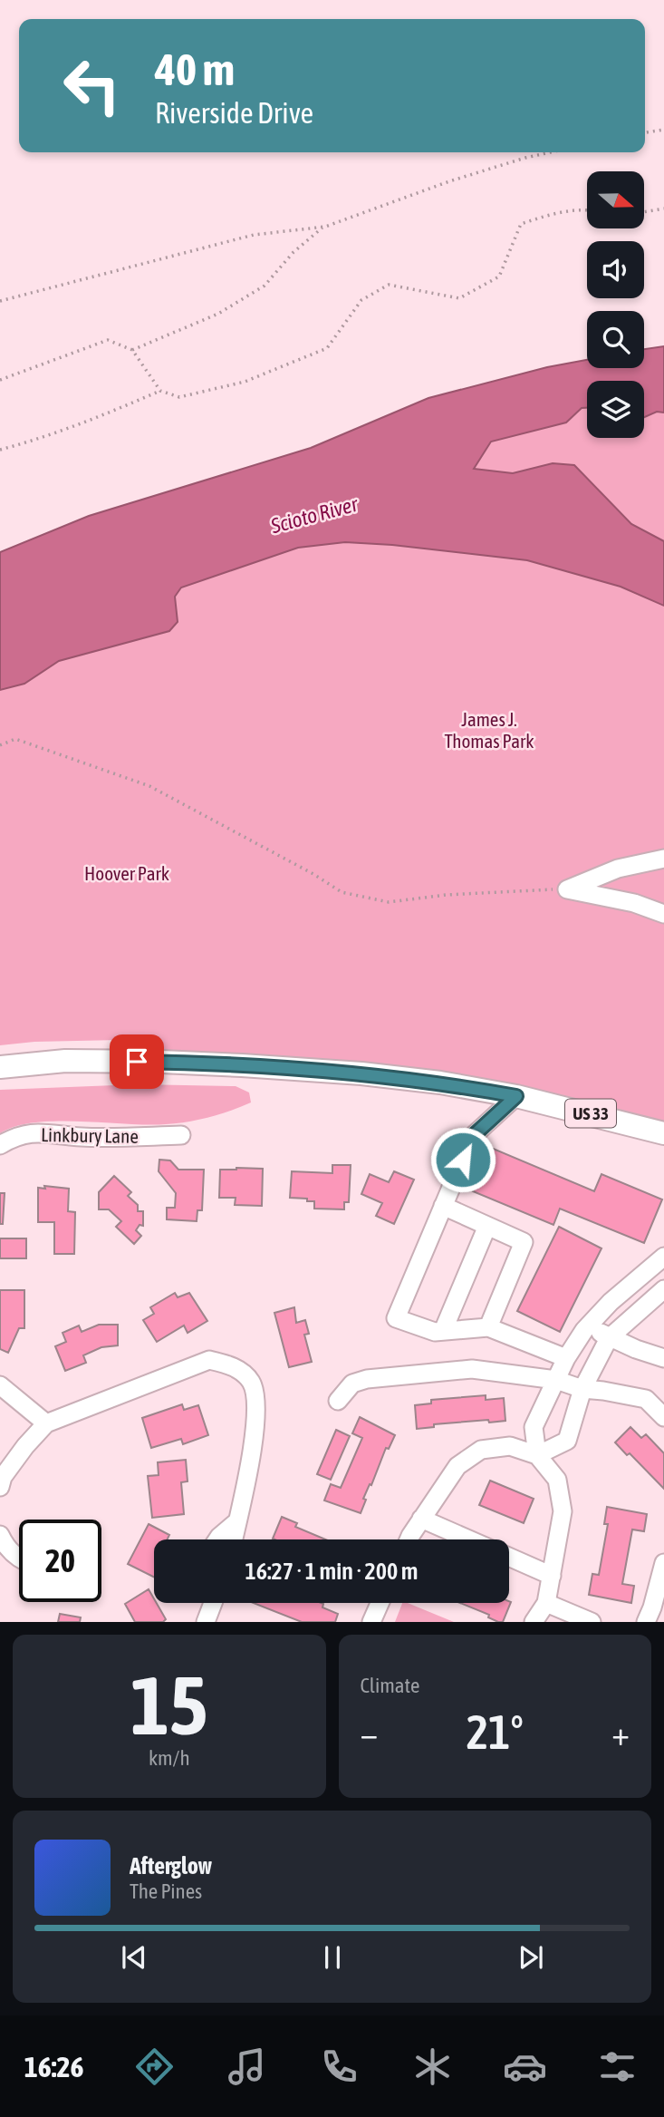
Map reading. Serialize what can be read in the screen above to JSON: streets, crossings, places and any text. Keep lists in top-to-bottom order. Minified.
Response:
{"streets":{"main road":["US 33"],"street":["Linkbury Lane"]},"water":["Scioto River"],"parks":["James J. Thomas Park","Hoover Park"],"north":"right","page":{"turn":["40 m","Riverside Drive"],"limit":"20","trip":"16:27 · 1 min · 200 m","tile":[["15","km/h"],"Climate"],"heat":["−","21°","+"],"song":["Afterglow","The Pines"],"tabs":"16:26"}}
